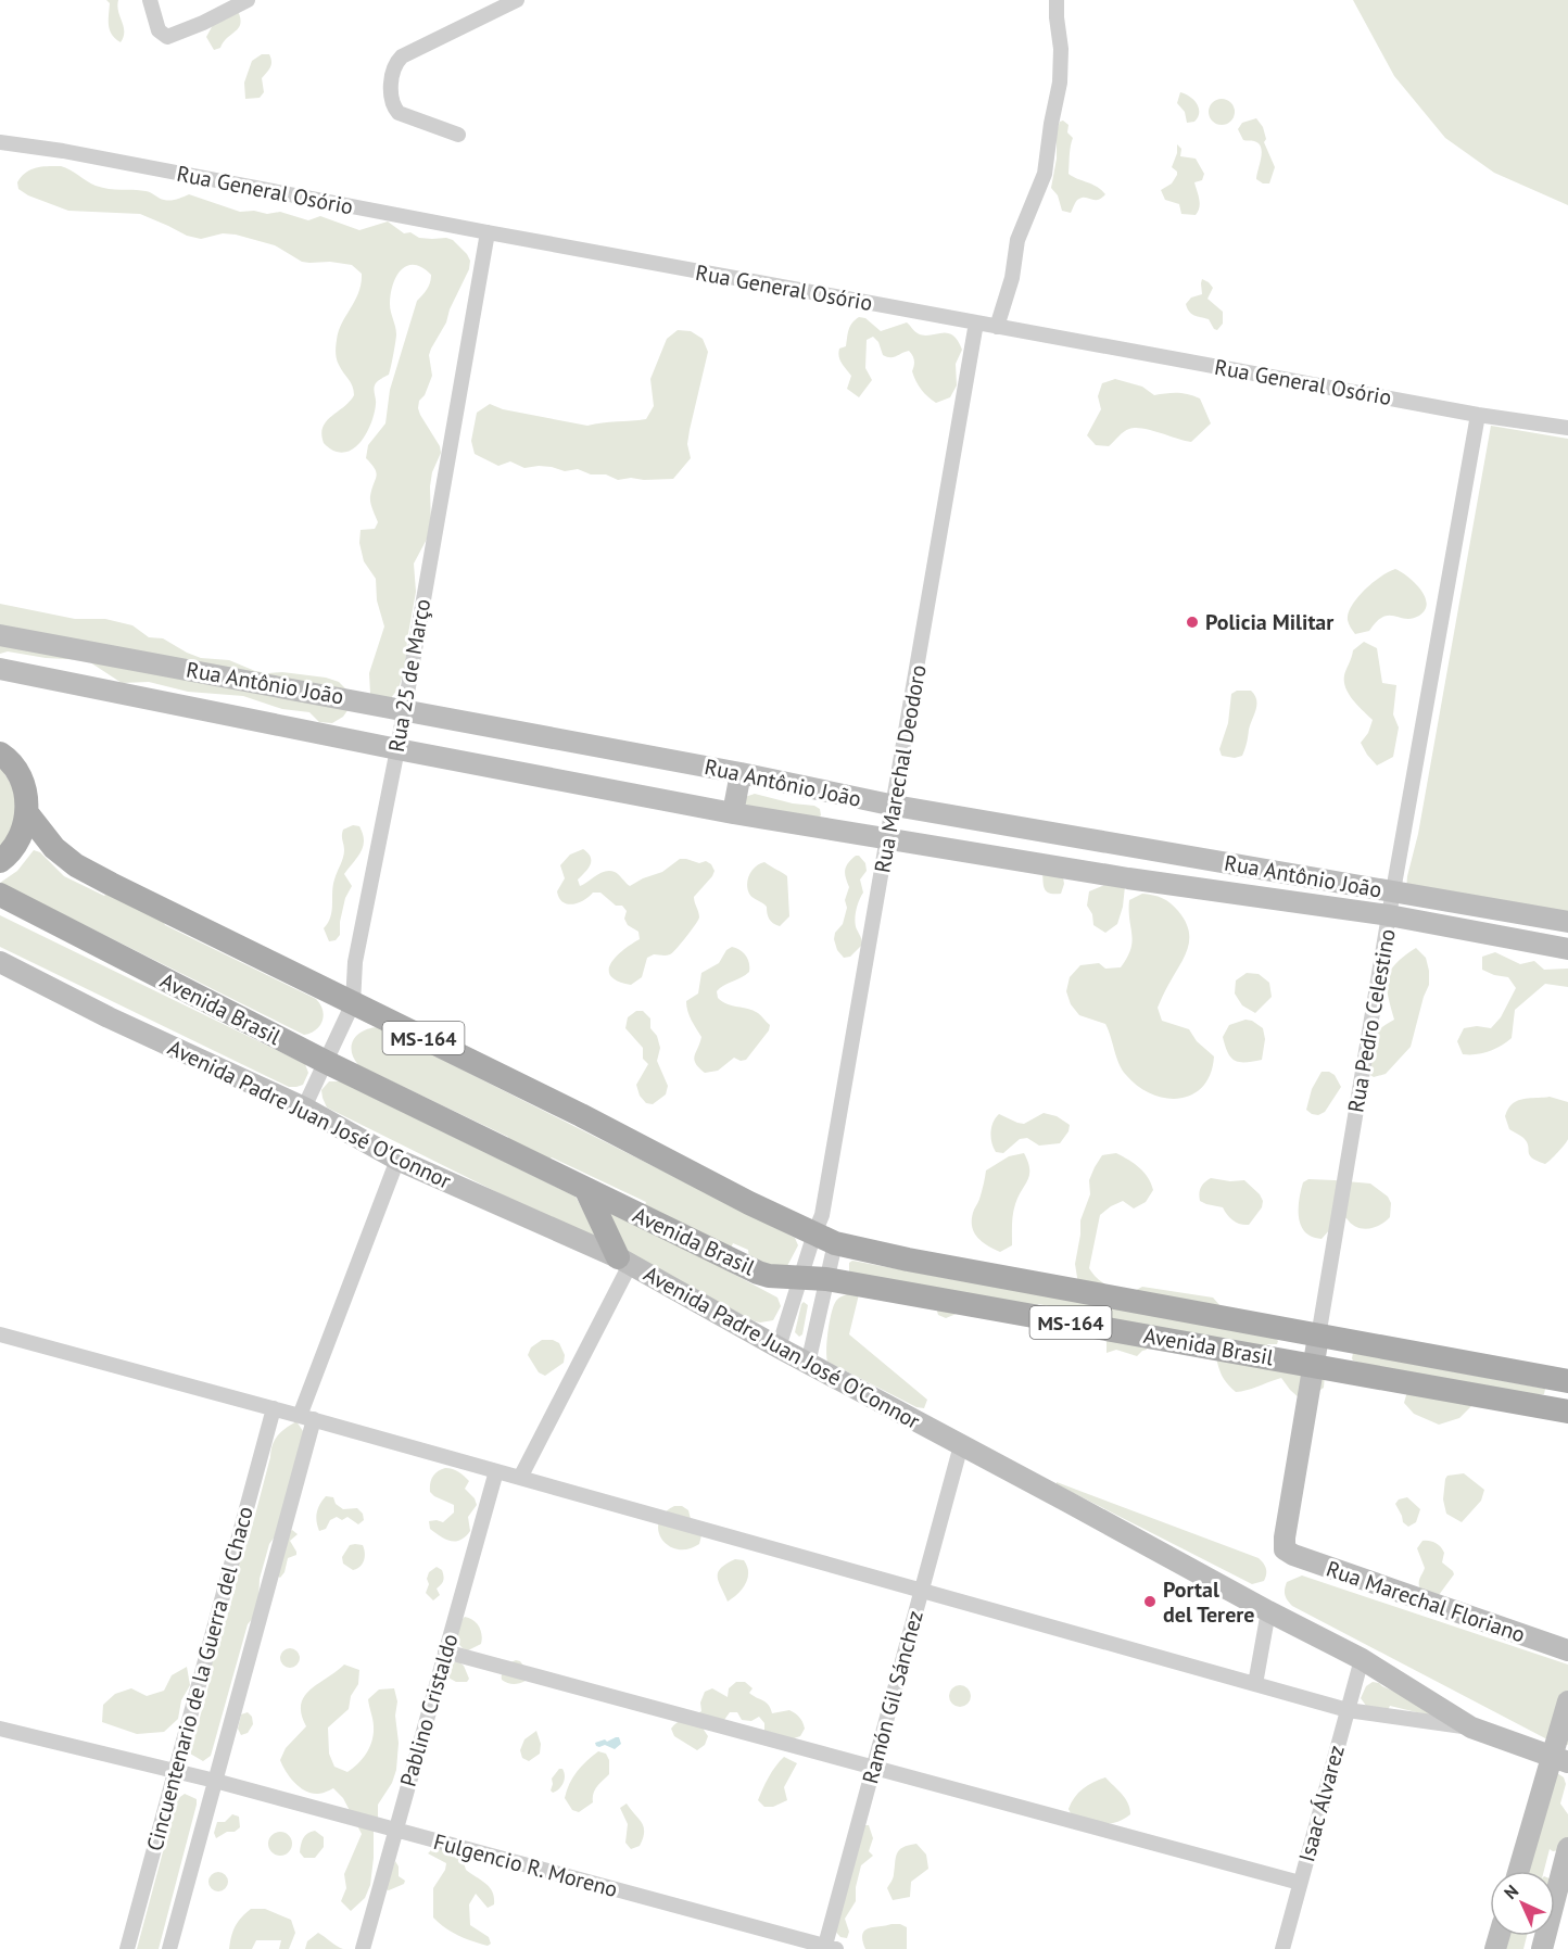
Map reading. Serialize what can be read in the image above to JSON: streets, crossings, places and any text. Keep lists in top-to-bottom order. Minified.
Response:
{"streets":{"main road":["Rua Antônio João","Avenida Brasil","Rua Pedro Celestino","MS-164","Avenida Padre Juan José O'Connor","Rua Marechal Floriano"],"street":["Rua General Osório","Rua 25 de Março","Rua Marechal Deodoro","Cincuentenario de la Guerra del Chaco","Ramón Gil Sánchez","Pablino Cristaldo","Isaac Álvarez","Fulgencio R. Moreno"]},"crossings":[["Rua General Osório","Rua 25 de Março"],["Rua General Osório","Rua Marechal Deodoro"],["Rua General Osório","Rua Pedro Celestino"],["Rua 25 de Março","Rua Antônio João"],["Rua 25 de Março","Avenida Brasil"],["Rua 25 de Março","Avenida Padre Juan José O'Connor"],["Rua Antônio João","Rua Marechal Deodoro"],["Rua Antônio João","Rua Pedro Celestino"],["Rua Marechal Deodoro","Avenida Brasil"],["Rua Marechal Deodoro","Avenida Padre Juan José O'Connor"],["Avenida Brasil","Rua Pedro Celestino"],["Avenida Brasil","MS-164"],["Rua Pedro Celestino","Rua Marechal Floriano"],["Avenida Padre Juan José O'Connor","Cincuentenario de la Guerra del Chaco"],["Avenida Padre Juan José O'Connor","Ramón Gil Sánchez"],["Avenida Padre Juan José O'Connor","Isaac Álvarez"],["Cincuentenario de la Guerra del Chaco","Fulgencio R. Moreno"],["Ramón Gil Sánchez","Fulgencio R. Moreno"],["Pablino Cristaldo","Fulgencio R. Moreno"]],"places":["Policia Militar","Portal del Terere"],"north":"top left"}
